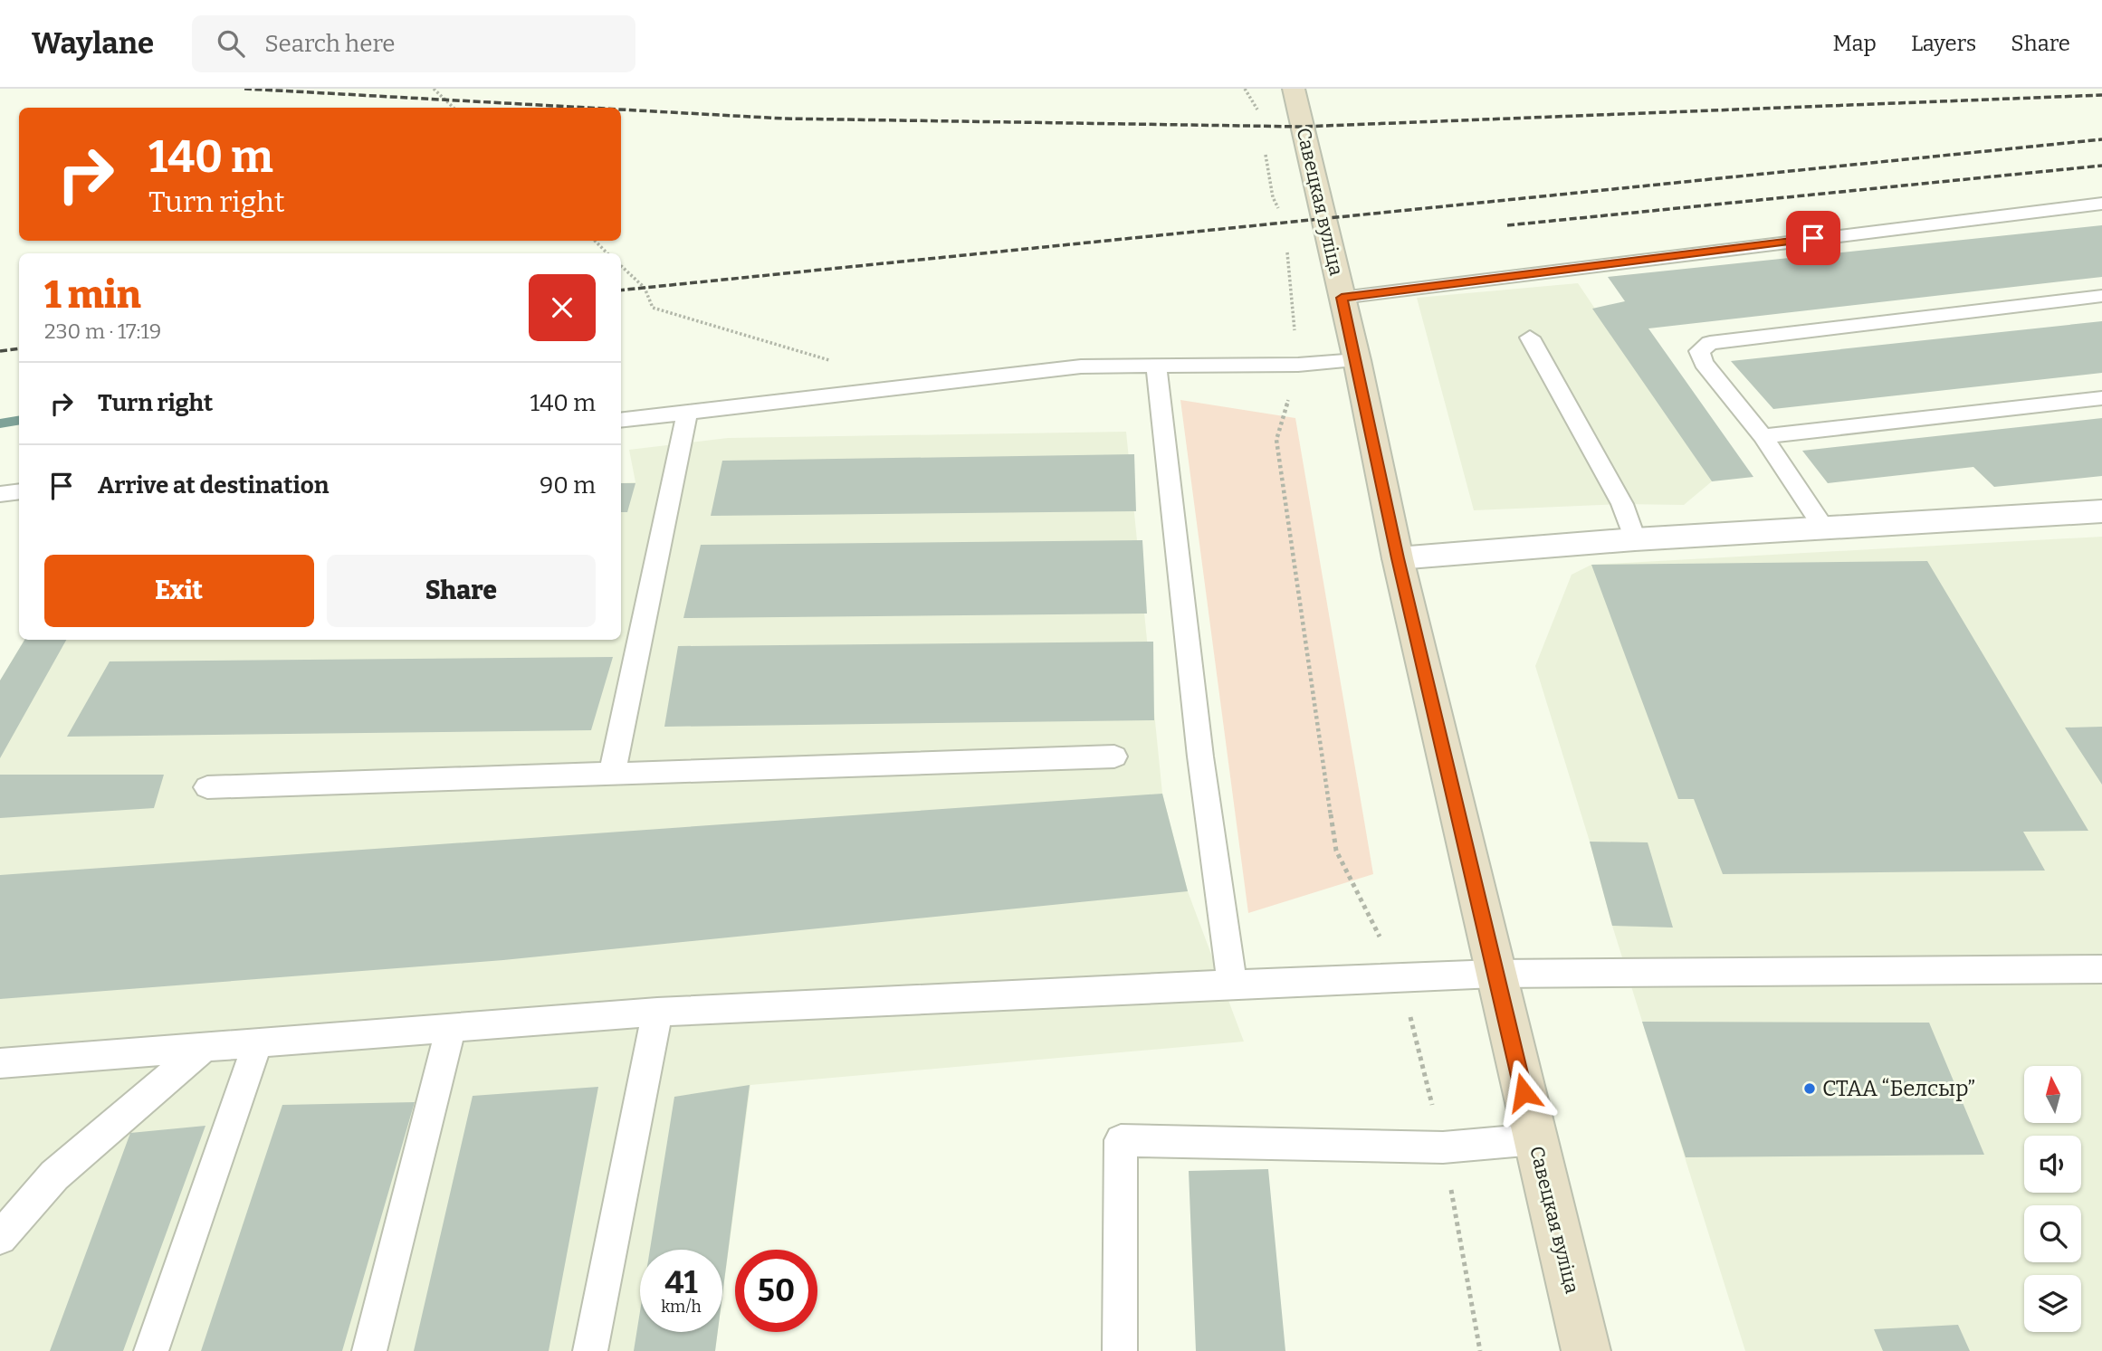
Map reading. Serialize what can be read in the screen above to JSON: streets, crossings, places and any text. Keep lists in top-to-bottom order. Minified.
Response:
{"streets":{"main road":["Савецкая вуліца"]},"places":["СТАА “Белсыр”"],"north":"top","page":{"header":"Waylane","search":"Search here","nav":["Map","Layers","Share"],"turn":["140 m","Turn right"],"heading":["1 min","230 m · 17:19"],"list":[{"name":"Turn right","value":"140 m"},{"name":"Arrive at destination","value":"90 m"}],"buttons":["Exit","Share"],"speed":"41 km/h","limit":"50"}}
